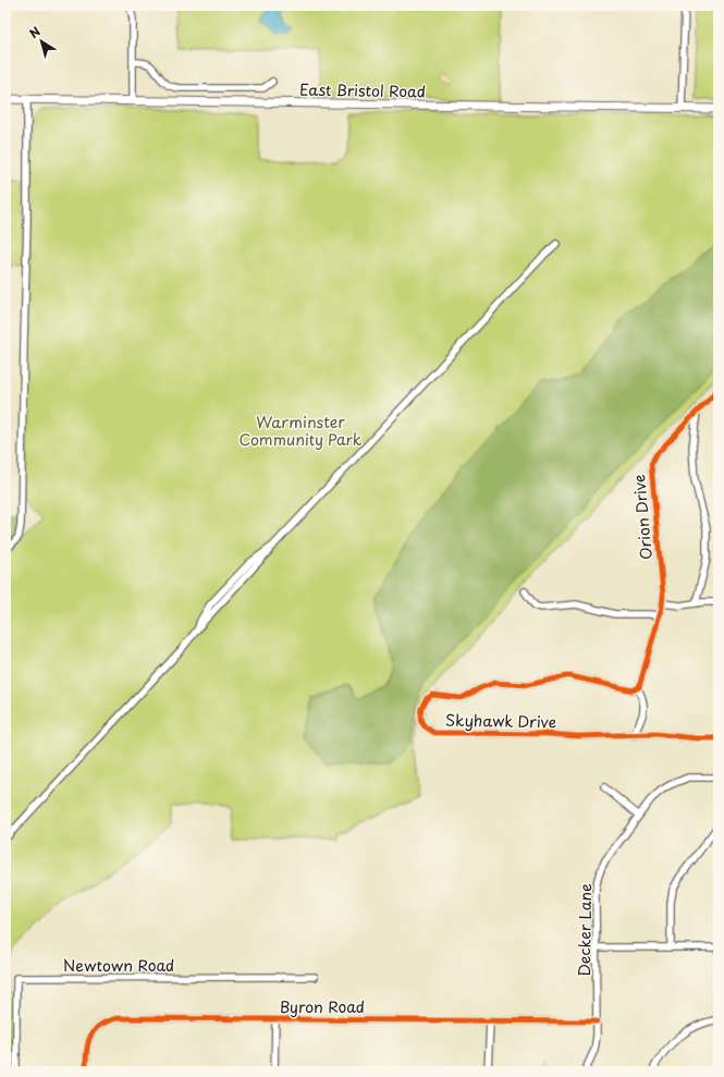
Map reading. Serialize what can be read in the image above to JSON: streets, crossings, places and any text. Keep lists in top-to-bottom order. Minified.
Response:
{"streets":{"main road":["East Bristol Road"],"street":["Orion Drive","Skyhawk Drive","Decker Lane","Newtown Road","Byron Road"]},"crossings":[["Decker Lane","Byron Road"]],"parks":["Warminster Community Park"],"north":"top left"}
